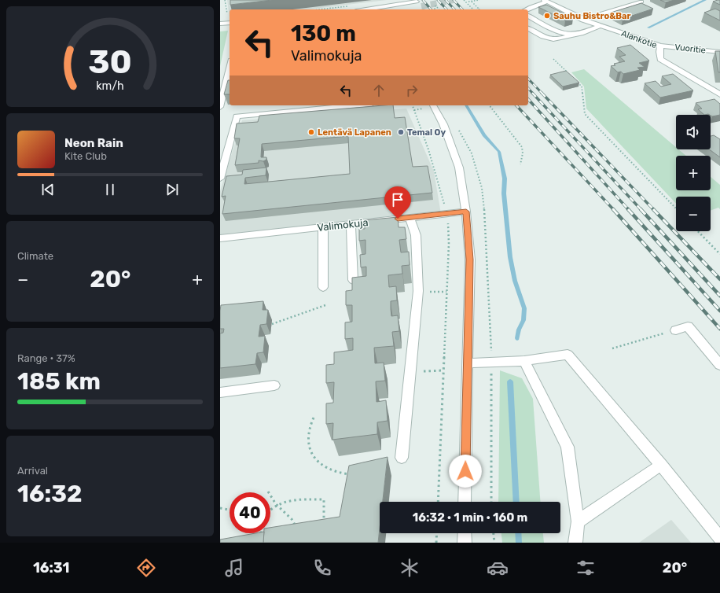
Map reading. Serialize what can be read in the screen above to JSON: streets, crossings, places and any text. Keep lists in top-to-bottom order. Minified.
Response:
{"streets":{"street":["Alankotie","Vuoritie","Valimokuja"]},"crossings":[["Alankotie","Vuoritie"]],"places":["Sauhu Bistro&Bar","Lentävä Lapanen","Temal Oy"],"page":{"turn":["130 m","Valimokuja"],"map_buttons":["+","−"],"song":["Neon Rain","Kite Club"],"tile":["Climate",["Range · 37%","185 km"],["Arrival","16:32"]],"heat":["−","20°","+"],"limit":"40","trip":"16:32 · 1 min · 160 m","tabs":["16:31","20°"],"gauge":["30","km/h"]}}
